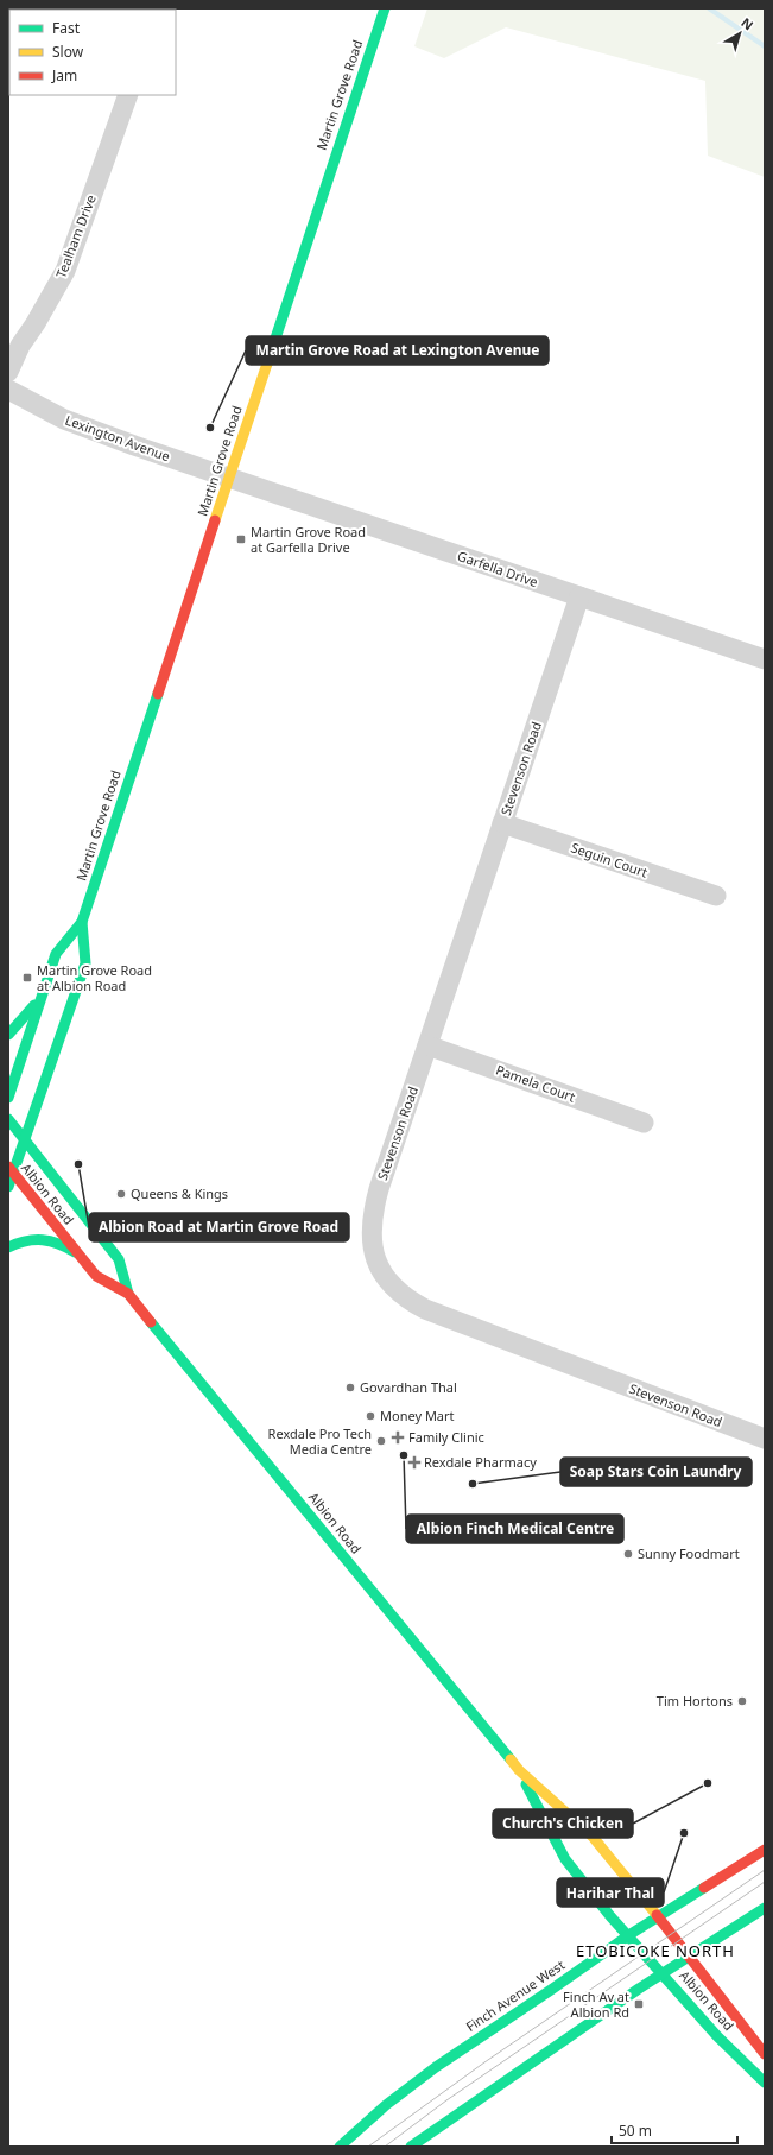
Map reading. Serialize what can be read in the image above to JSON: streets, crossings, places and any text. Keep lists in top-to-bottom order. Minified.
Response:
{"streets":{"main road":["Martin Grove Road","Albion Road","Finch Avenue West"],"street":["Tealham Drive","Lexington Avenue","Garfella Drive","Stevenson Road","Seguin Court","Pamela Court"]},"crossings":[["Martin Grove Road","Lexington Avenue"],["Martin Grove Road","Garfella Drive"],["Martin Grove Road","Albion Road"],["Lexington Avenue","Garfella Drive"],["Garfella Drive","Stevenson Road"],["Stevenson Road","Seguin Court"],["Stevenson Road","Pamela Court"],["Albion Road","Finch Avenue West"]],"districts":["ETOBICOKE NORTH"],"places":{"other":["Martin Grove Road at Lexington Avenue","Albion Road at Martin Grove Road","Queens & Kings","Govardhan Thal","Money Mart","Rexdale Pro Tech Media Centre","Albion Finch Medical Centre","Soap Stars Coin Laundry","Sunny Foodmart","Tim Hortons","Church's Chicken","Harihar Thal"],"transit":["Martin Grove Road at Garfella Drive","Martin Grove Road at Albion Road","Finch Av at Albion Rd"],"health":["Family Clinic","Rexdale Pharmacy"]},"legend":["Fast","Slow","Jam"],"scale_bar":"50 m","north":"top right"}
